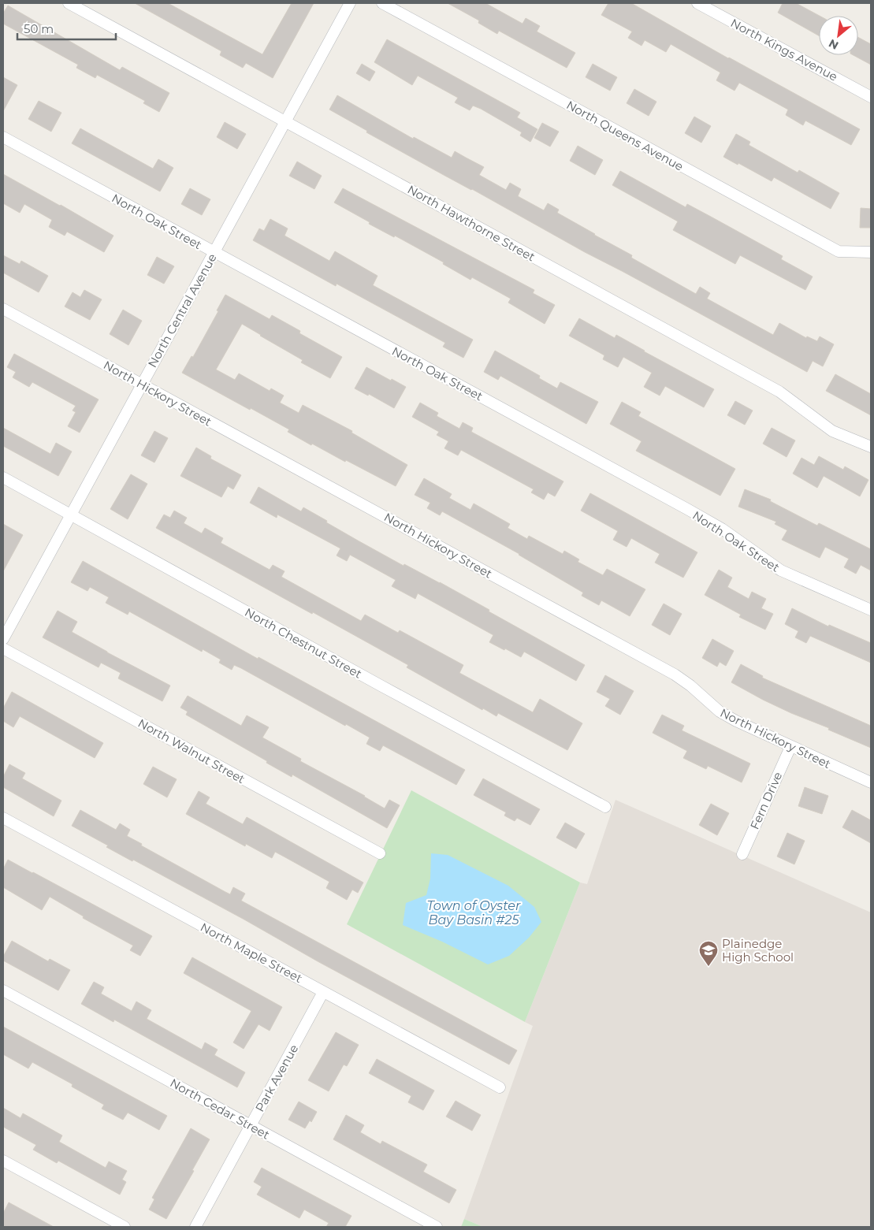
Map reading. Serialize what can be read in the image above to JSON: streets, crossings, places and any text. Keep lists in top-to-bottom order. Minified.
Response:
{"streets":{"street":["North Kings Avenue","North Queens Avenue","North Oak Street","North Hawthorne Street","North Central Avenue","North Hickory Street","North Chestnut Street","North Walnut Street","Fern Drive","North Maple Street","Park Avenue","North Cedar Street"]},"crossings":[["North Oak Street","North Central Avenue"],["North Hawthorne Street","North Central Avenue"],["North Central Avenue","North Hickory Street"],["North Central Avenue","North Chestnut Street"],["North Hickory Street","Fern Drive"],["North Maple Street","Park Avenue"],["Park Avenue","North Cedar Street"]],"water":["Town of Oyster Bay Basin #25"],"places":{"school or university":["Plainedge High School"]},"scale_bar":"50 m","north":"bottom left"}
